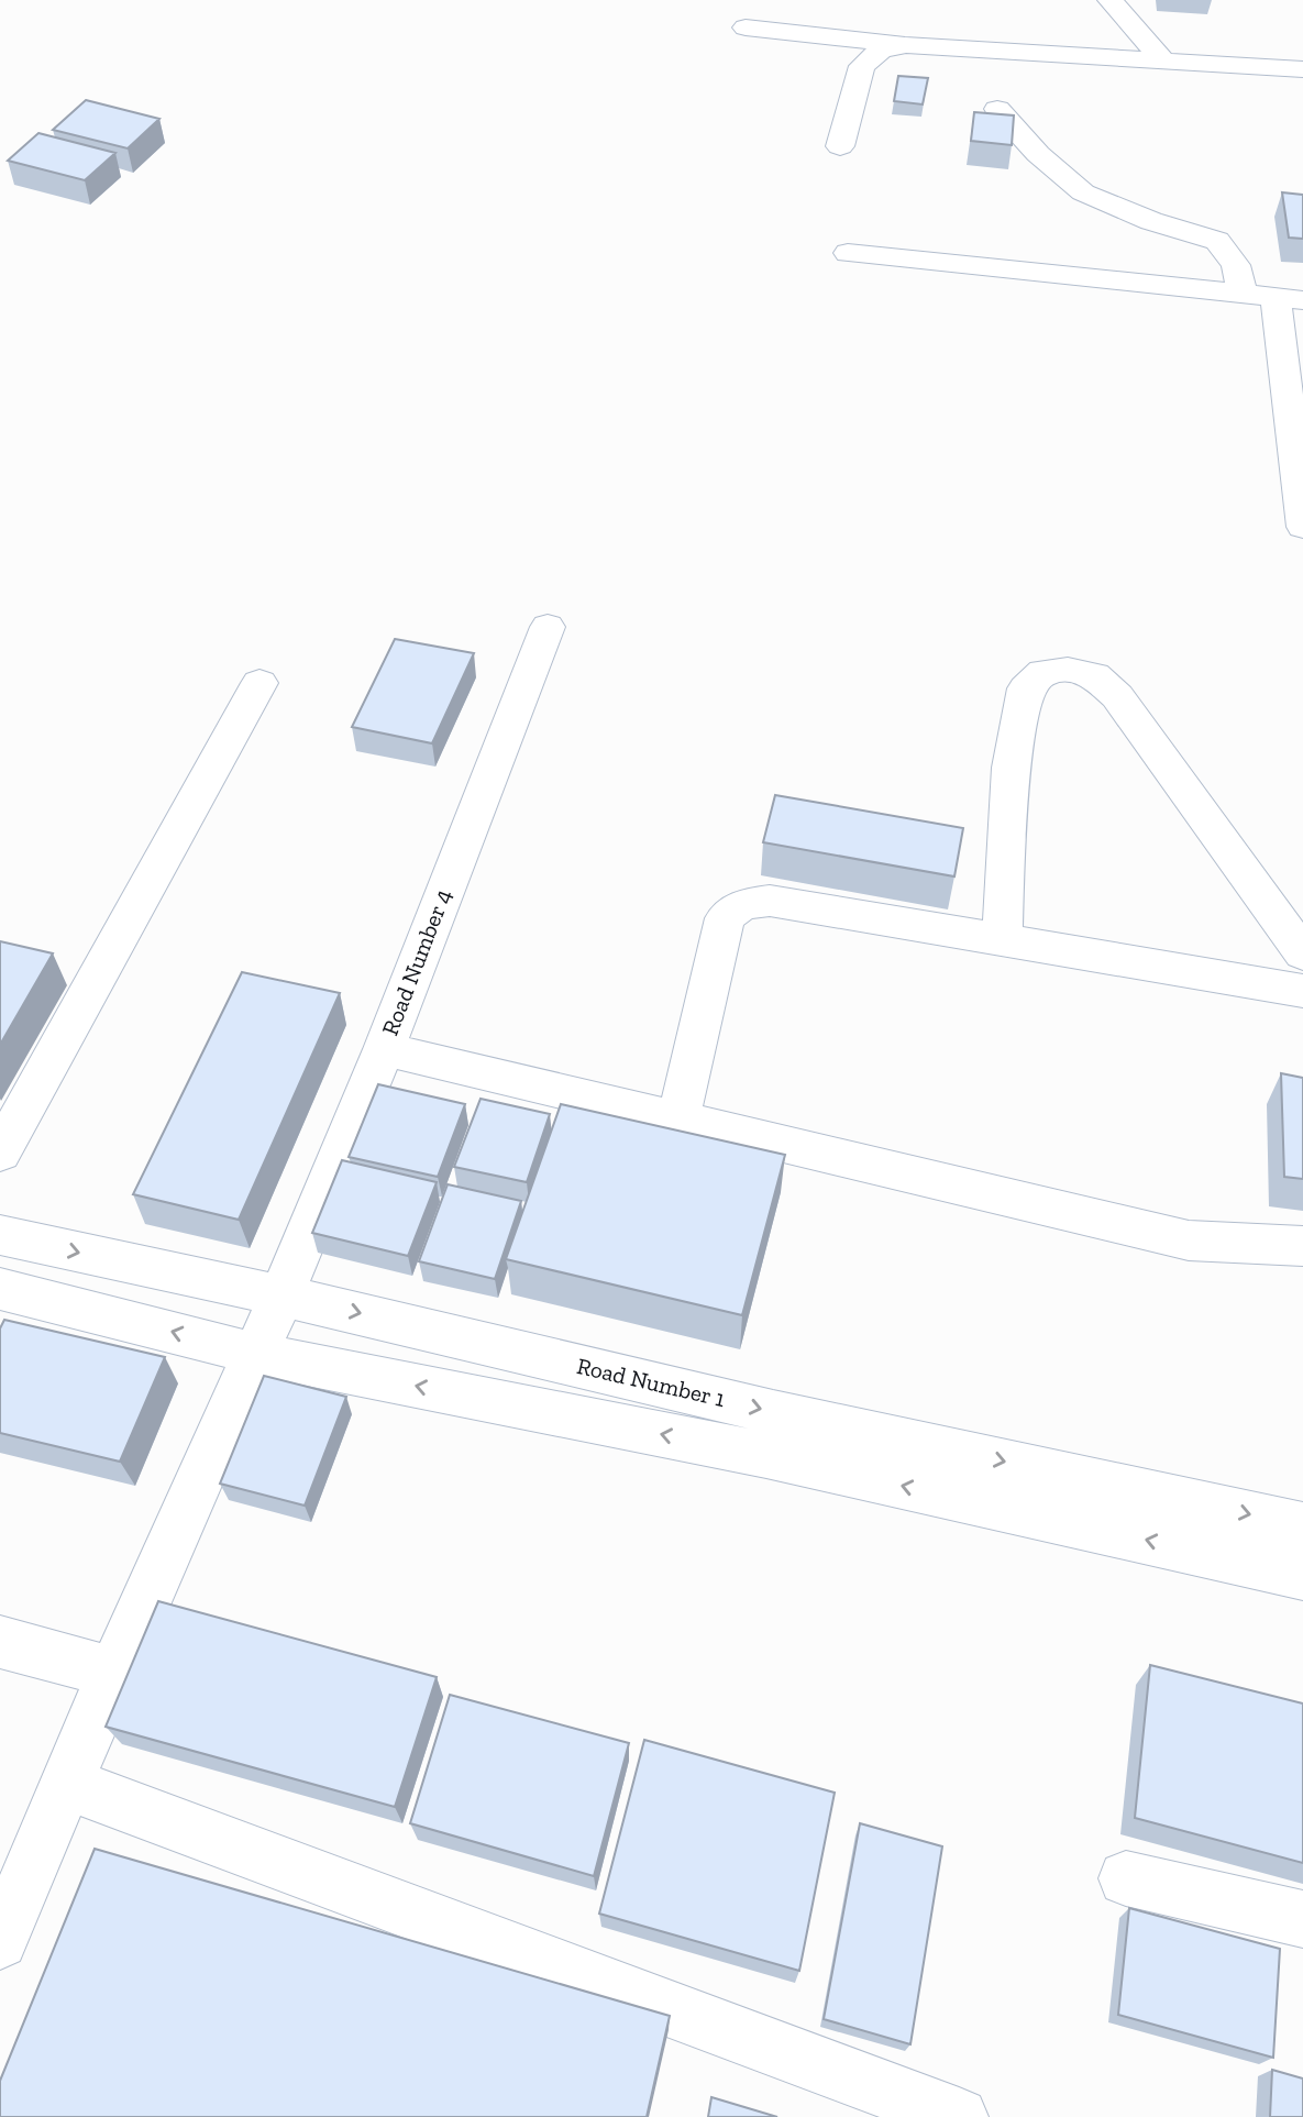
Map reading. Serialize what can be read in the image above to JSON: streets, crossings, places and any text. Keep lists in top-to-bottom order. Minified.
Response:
{"streets":{"street":["Road Number 4","Road Number 1"]},"crossings":[["Road Number 4","Road Number 1"]]}
